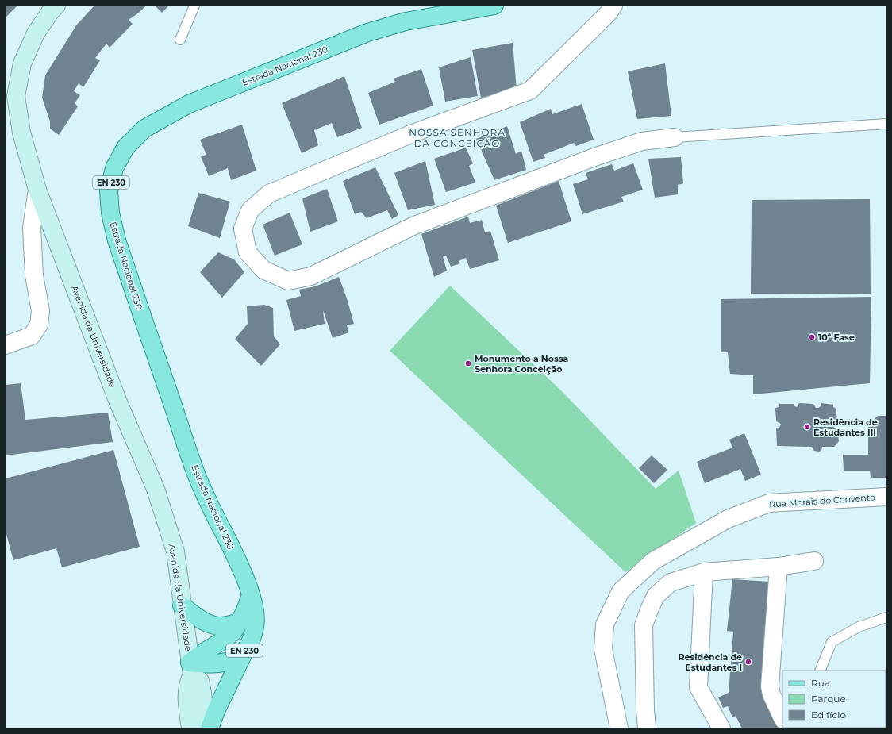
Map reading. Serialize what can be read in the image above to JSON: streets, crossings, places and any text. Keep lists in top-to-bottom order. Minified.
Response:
{"streets":{"main road":["Estrada Nacional 230","EN 230","Avenida da Universidade"],"street":["Rua Morais do Convento"]},"crossings":[["Estrada Nacional 230","EN 230"],["EN 230","Avenida da Universidade"]],"districts":["NOSSA SENHORA DA CONCEIÇÃO"],"places":["10ª Fase","Monumento a Nossa Senhora Conceição","Residência de Estudantes III","Residência de Estudantes I"],"legend":["Rua","Parque","Edifício"]}
